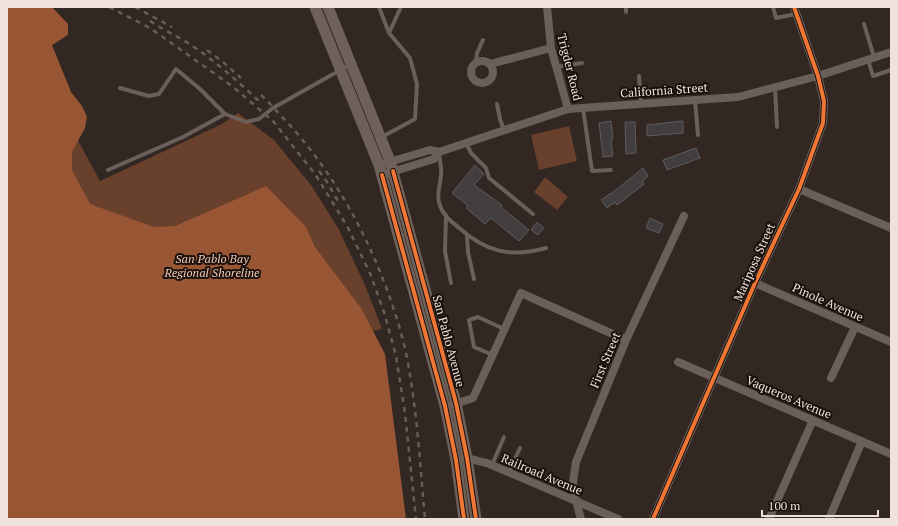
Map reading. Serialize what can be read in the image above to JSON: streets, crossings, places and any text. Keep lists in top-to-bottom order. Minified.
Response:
{"streets":{"main road":["San Pablo Avenue"],"street":["Trigder Road","California Street","Mariposa Street","Pinole Avenue","First Street","Vaqueros Avenue","Railroad Avenue"]},"crossings":[["Trigder Road","California Street"],["California Street","Mariposa Street"],["California Street","San Pablo Avenue"],["Mariposa Street","Pinole Avenue"],["Mariposa Street","Vaqueros Avenue"],["San Pablo Avenue","First Street"],["San Pablo Avenue","Railroad Avenue"],["First Street","Railroad Avenue"]],"parks":["San Pablo Bay Regional Shoreline"],"scale_bar":"100 m"}
